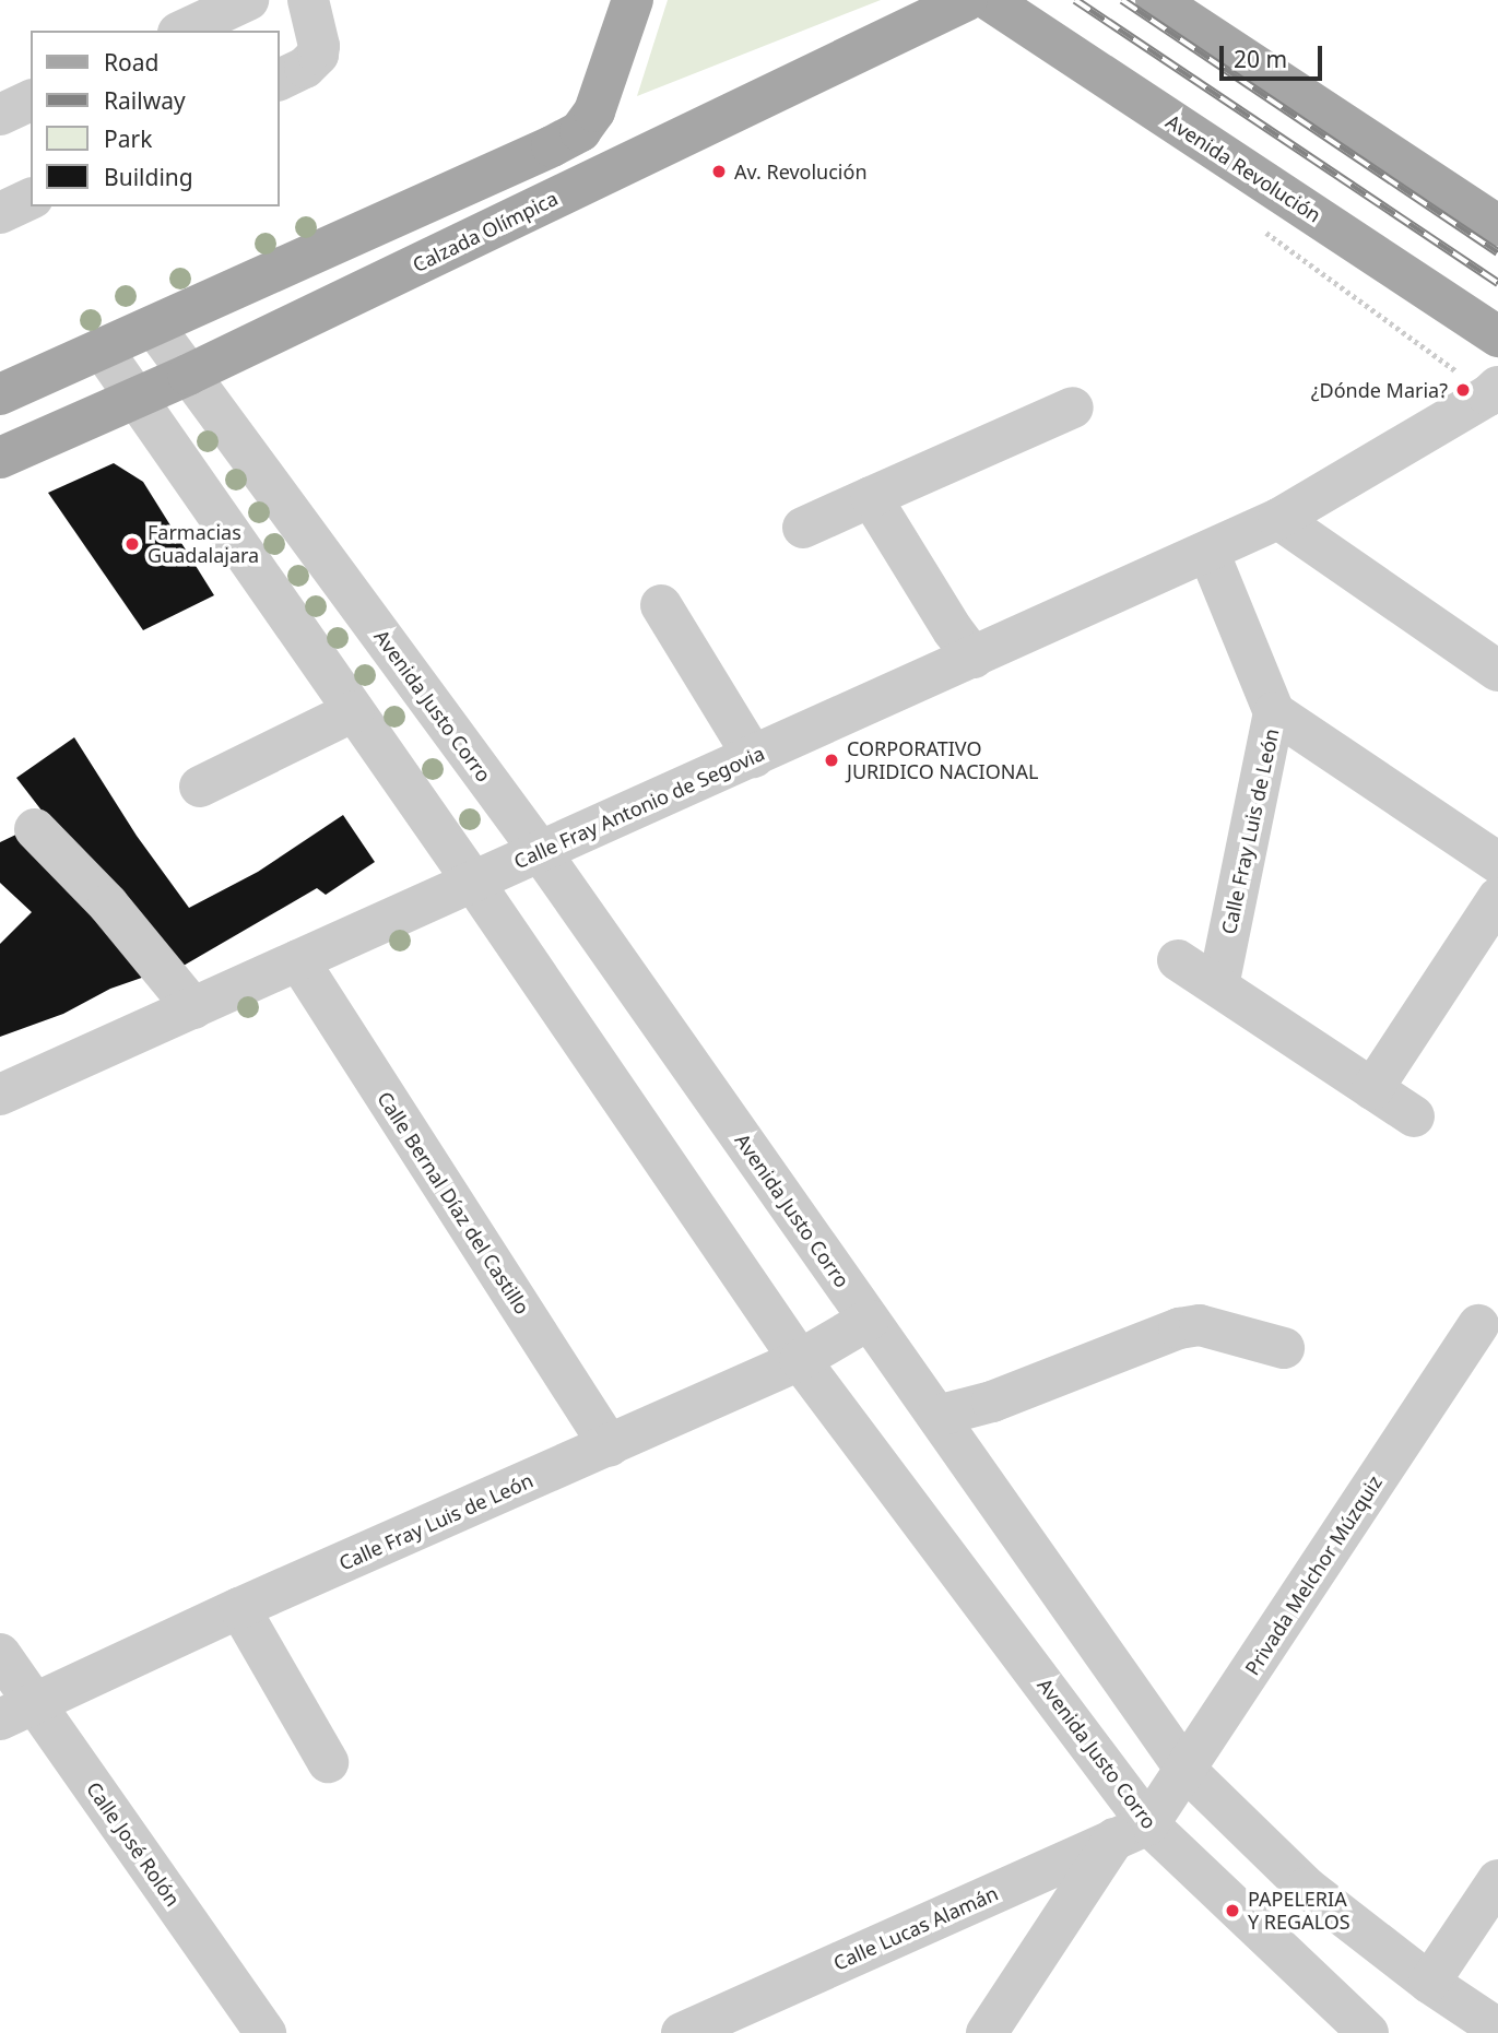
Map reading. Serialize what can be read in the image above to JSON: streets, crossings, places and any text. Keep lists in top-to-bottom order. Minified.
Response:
{"streets":{"main road":["Avenida Revolución","Calzada Olímpica"],"street":["Avenida Justo Corro","Calle Fray Antonio de Segovia","Calle Fray Luis de León","Calle Bernal Díaz del Castillo","Privada Melchor Múzquiz","Calle José Rolón","Calle Lucas Alamán"]},"crossings":[["Calzada Olímpica","Avenida Justo Corro"],["Avenida Justo Corro","Calle Fray Antonio de Segovia"],["Avenida Justo Corro","Calle Fray Luis de León"],["Avenida Justo Corro","Privada Melchor Múzquiz"],["Avenida Justo Corro","Calle Lucas Alamán"],["Calle Fray Antonio de Segovia","Calle Fray Luis de León"],["Calle Fray Antonio de Segovia","Calle Bernal Díaz del Castillo"],["Calle Fray Luis de León","Calle Bernal Díaz del Castillo"],["Calle Fray Luis de León","Calle José Rolón"],["Privada Melchor Múzquiz","Calle Lucas Alamán"]],"places":["Av. Revolución","¿Dónde Maria?","Farmacias Guadalajara","CORPORATIVO JURIDICO NACIONAL","PAPELERIA Y REGALOS"],"legend":["Road","Railway","Park","Building"],"scale_bar":"20 m"}
